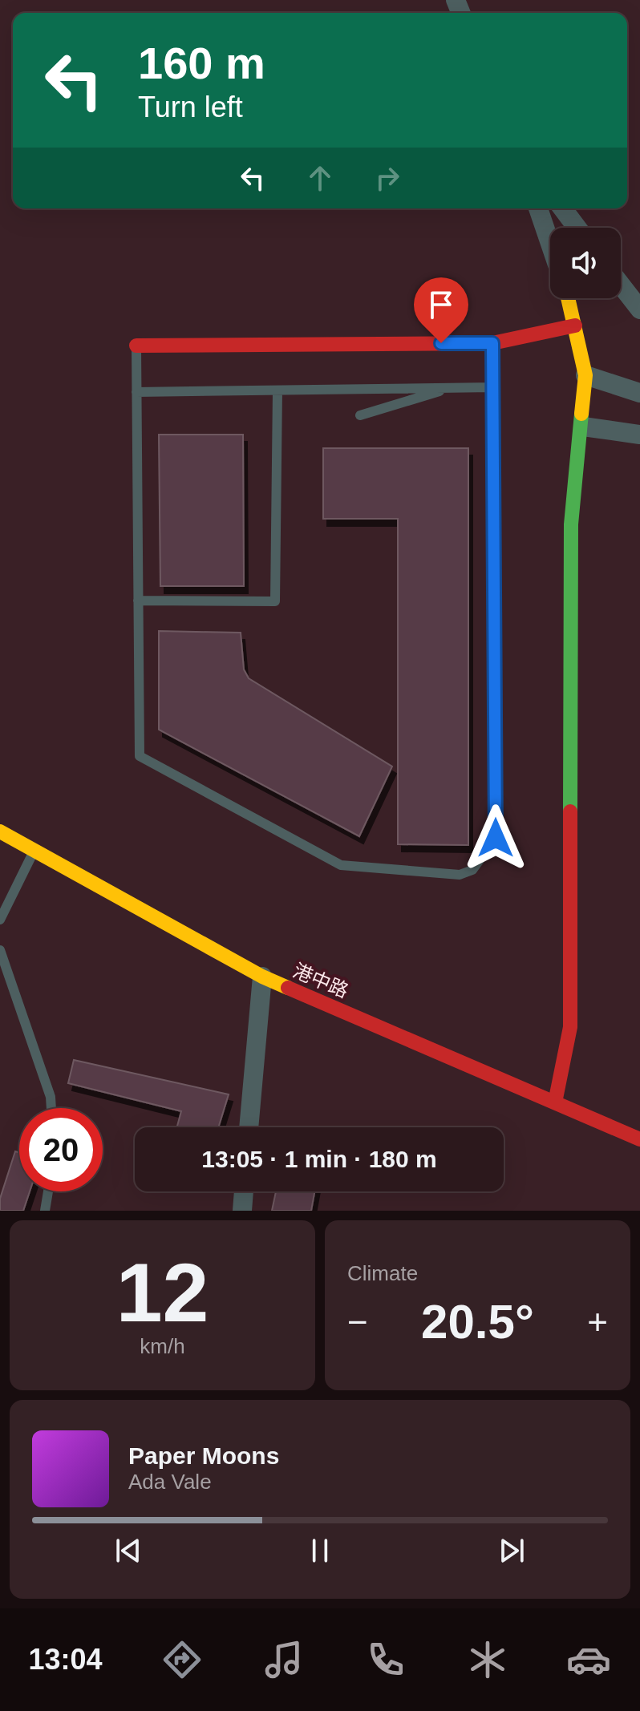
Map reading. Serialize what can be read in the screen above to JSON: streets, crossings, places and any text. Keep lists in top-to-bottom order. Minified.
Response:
{"streets":{"street":["港中路"]},"page":{"turn":["160 m","Turn left"],"limit":"20","trip":"13:05 · 1 min · 180 m","tile":[["12","km/h"],"Climate"],"heat":["−","20.5°","+"],"song":["Paper Moons","Ada Vale"],"tabs":"13:04"}}
